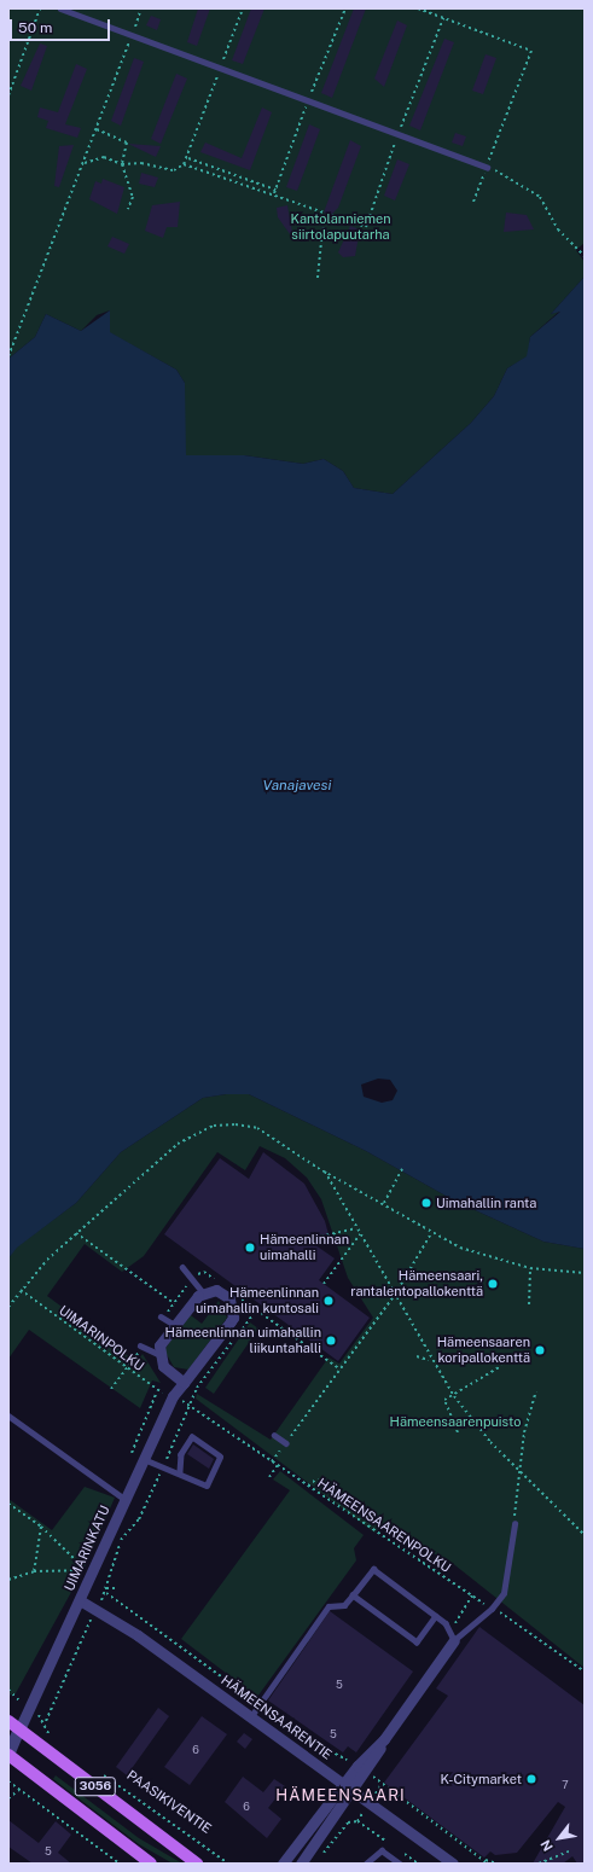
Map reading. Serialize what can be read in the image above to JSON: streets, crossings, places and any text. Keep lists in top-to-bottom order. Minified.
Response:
{"streets":{"main road":["3056"],"street":["UIMARINKATU","HÄMEENSAARENTIE"],"path":["UIMARINPOLKU","HÄMEENSAARENPOLKU","PAASIKIVENTIE"]},"crossings":[["UIMARINPOLKU","HÄMEENSAARENPOLKU"],["UIMARINPOLKU","UIMARINKATU"],["HÄMEENSAARENPOLKU","UIMARINKATU"],["UIMARINKATU","HÄMEENSAARENTIE"],["UIMARINKATU","3056"]],"districts":["HÄMEENSAARI"],"water":["Vanajavesi"],"parks":["Kantolanniemen siirtolapuutarha","Hämeensaarenpuisto"],"places":["Uimahallin ranta","Hämeenlinnan uimahalli","Hämeensaari, rantalentopallokenttä","Hämeenlinnan uimahallin kuntosali","Hämeenlinnan uimahallin liikuntahalli","Hämeensaaren koripallokenttä","K-Citymarket"],"house_numbers":["5","5","6","7","6","5"],"scale_bar":"50 m","north":"bottom left"}
